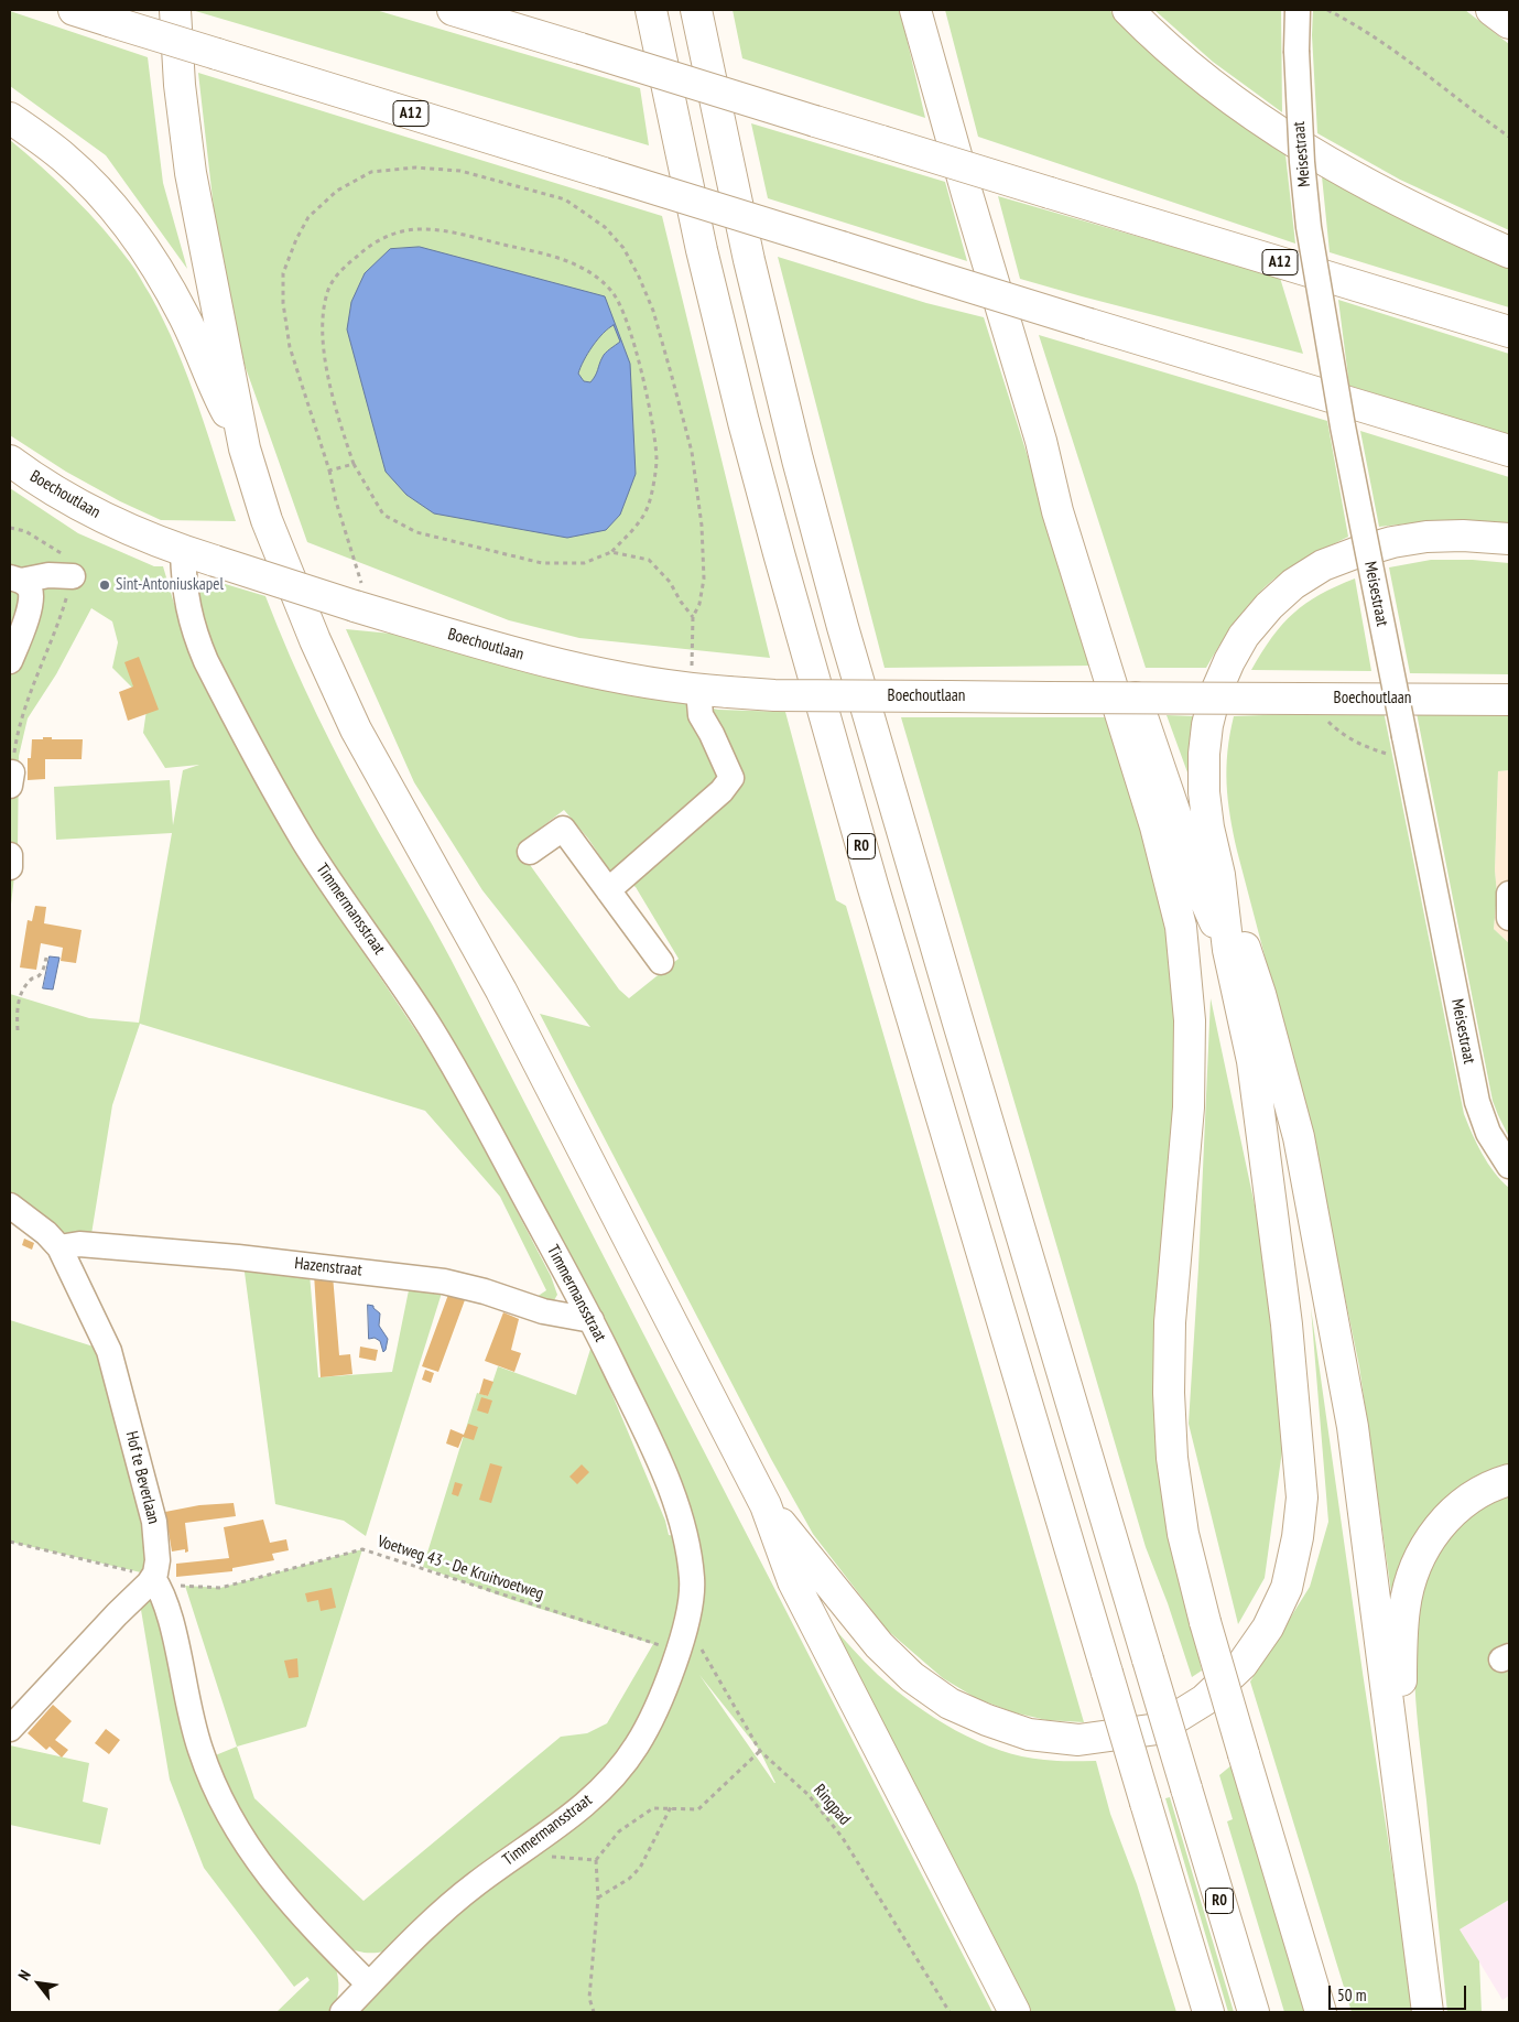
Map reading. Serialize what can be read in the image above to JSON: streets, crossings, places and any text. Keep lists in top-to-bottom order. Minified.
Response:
{"streets":{"main road":["A12","Boechoutlaan","R0"],"street":["Meisestraat","Timmermansstraat","Hazenstraat","Hof te Beverlaan"],"path":["Voetweg 43 - De Kruitvoetweg","Ringpad"]},"crossings":[["Boechoutlaan","Timmermansstraat"],["Timmermansstraat","Hazenstraat"],["Timmermansstraat","Voetweg 43 - De Kruitvoetweg"],["Timmermansstraat","Ringpad"],["Hazenstraat","Hof te Beverlaan"],["Hof te Beverlaan","Voetweg 43 - De Kruitvoetweg"]],"places":["Sint-Antoniuskapel"],"scale_bar":"50 m","north":"top left"}
